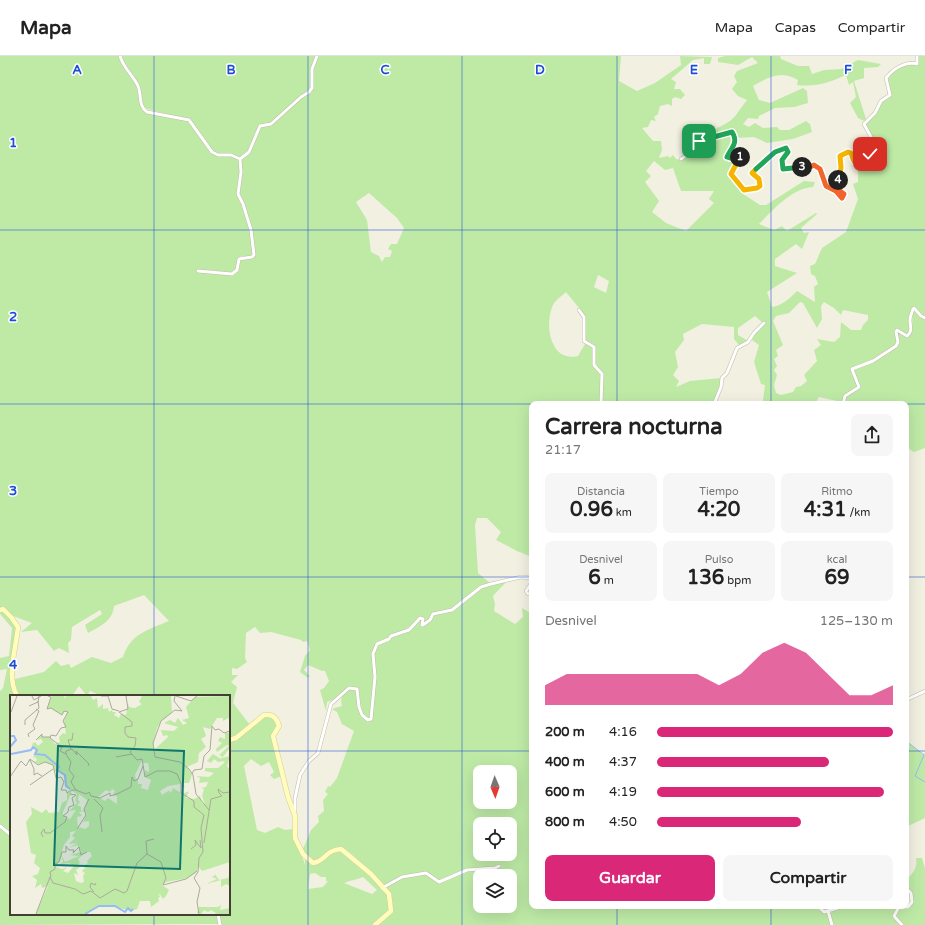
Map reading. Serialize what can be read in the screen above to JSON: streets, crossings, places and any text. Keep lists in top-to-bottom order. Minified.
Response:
{"north":"bottom","page":{"header":"Mapa","nav":["Mapa","Capas","Compartir"],"pins":["1","3","4"],"heading":["Carrera nocturna","21:17"],"stats":[["Distancia","0.96 km"],["Tiempo","4:20"],["Ritmo","4:31 /km"],["Desnivel","6 m"],["Pulso","136 bpm"],["kcal","69"]],"chart":["Desnivel","125–130 m"],"list":[{"name":"200 m","note":"4:16"},{"name":"400 m","note":"4:37"},{"name":"600 m","note":"4:19"},{"name":"800 m","note":"4:50"}],"buttons":["Guardar","Compartir"]},"grid":{"columns":["A","B","C","D","E","F"],"rows":["1","2","3","4"]}}
